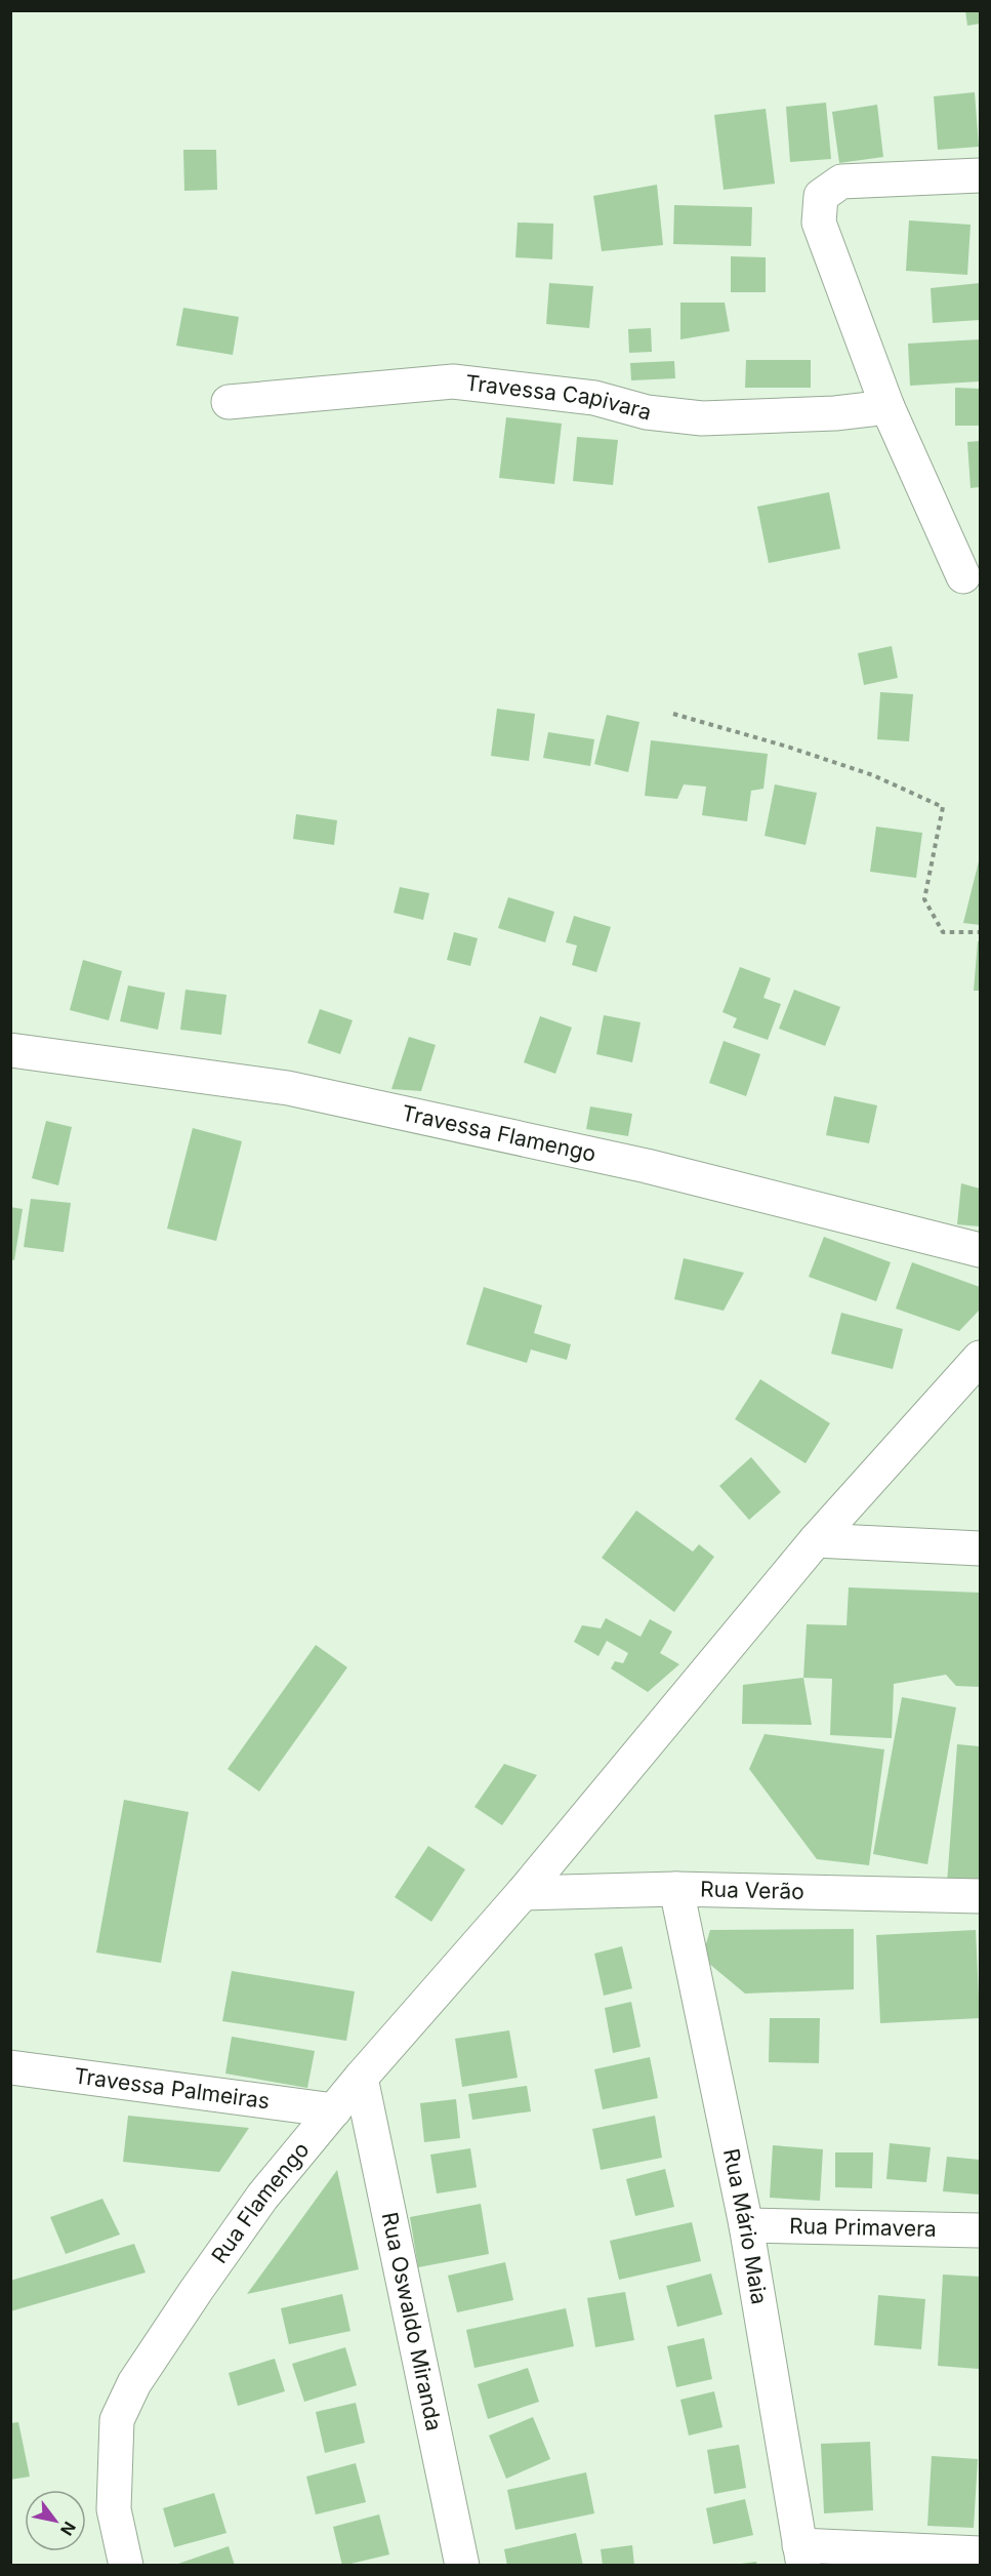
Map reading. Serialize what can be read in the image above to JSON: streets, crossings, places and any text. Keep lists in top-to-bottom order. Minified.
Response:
{"streets":{"street":["Travessa Capivara","Travessa Flamengo","Rua Verão","Travessa Palmeiras","Rua Flamengo","Rua Mário Maia","Rua Primavera","Rua Oswaldo Miranda"]},"crossings":[["Rua Verão","Rua Flamengo"],["Rua Verão","Rua Mário Maia"],["Travessa Palmeiras","Rua Flamengo"],["Rua Flamengo","Rua Oswaldo Miranda"],["Rua Mário Maia","Rua Primavera"]],"north":"bottom right"}
